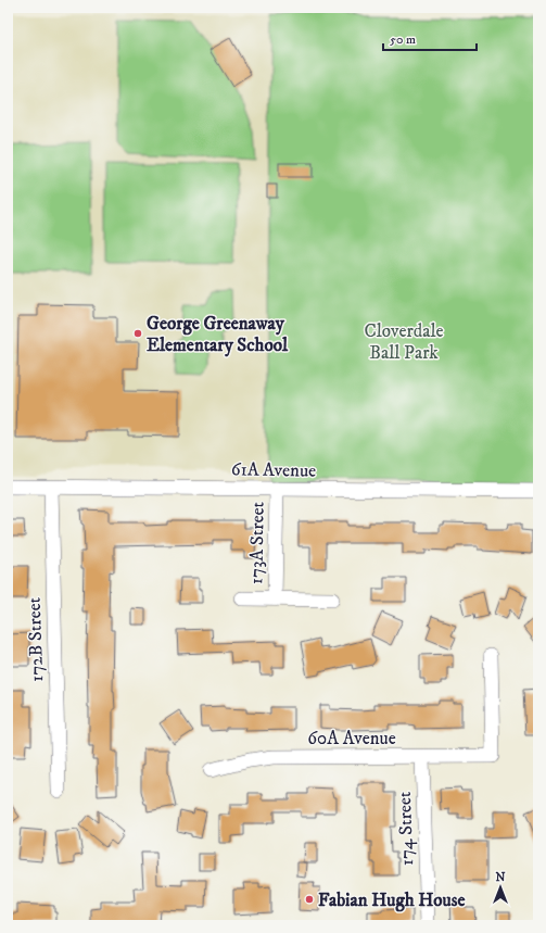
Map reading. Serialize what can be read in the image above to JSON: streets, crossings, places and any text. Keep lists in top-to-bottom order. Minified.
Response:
{"streets":{"street":["61A Avenue","173A Street","172B Street","60A Avenue","174 Street"]},"crossings":[["61A Avenue","173A Street"],["61A Avenue","172B Street"],["60A Avenue","174 Street"]],"parks":["Cloverdale Ball Park"],"places":["George Greenaway Elementary School","Fabian Hugh House"],"scale_bar":"50 m","north":"top"}
